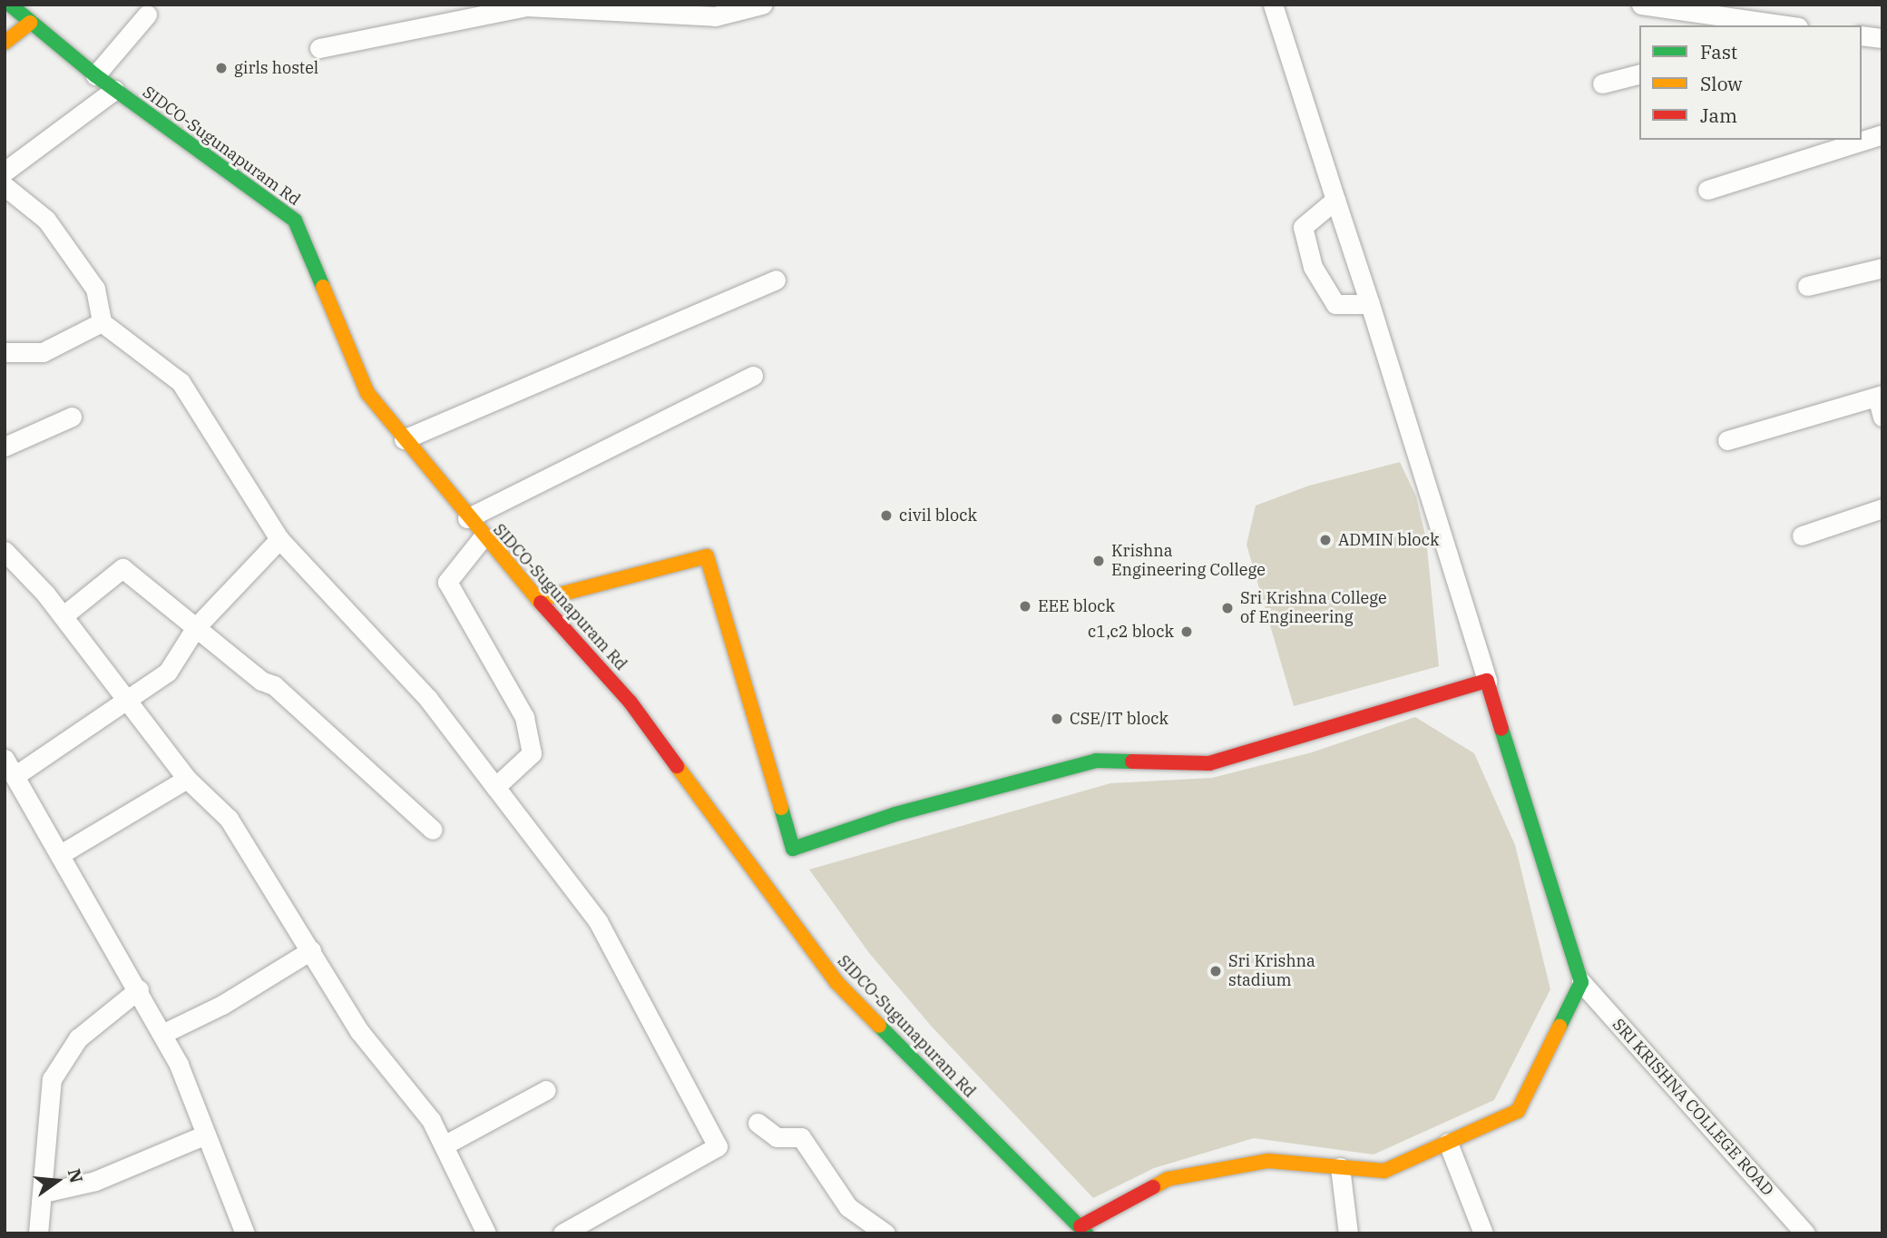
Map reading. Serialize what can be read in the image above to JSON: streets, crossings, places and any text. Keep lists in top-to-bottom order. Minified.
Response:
{"streets":{"street":["SIDCO-Sugunapuram Rd","SRI KRISHNA COLLEGE ROAD"]},"places":["girls hostel","civil block","ADMIN block","Krishna Engineering College","EEE block","Sri Krishna College of Engineering","c1,c2 block","CSE/IT block","Sri Krishna stadium"],"legend":["Fast","Slow","Jam"],"north":"right"}
